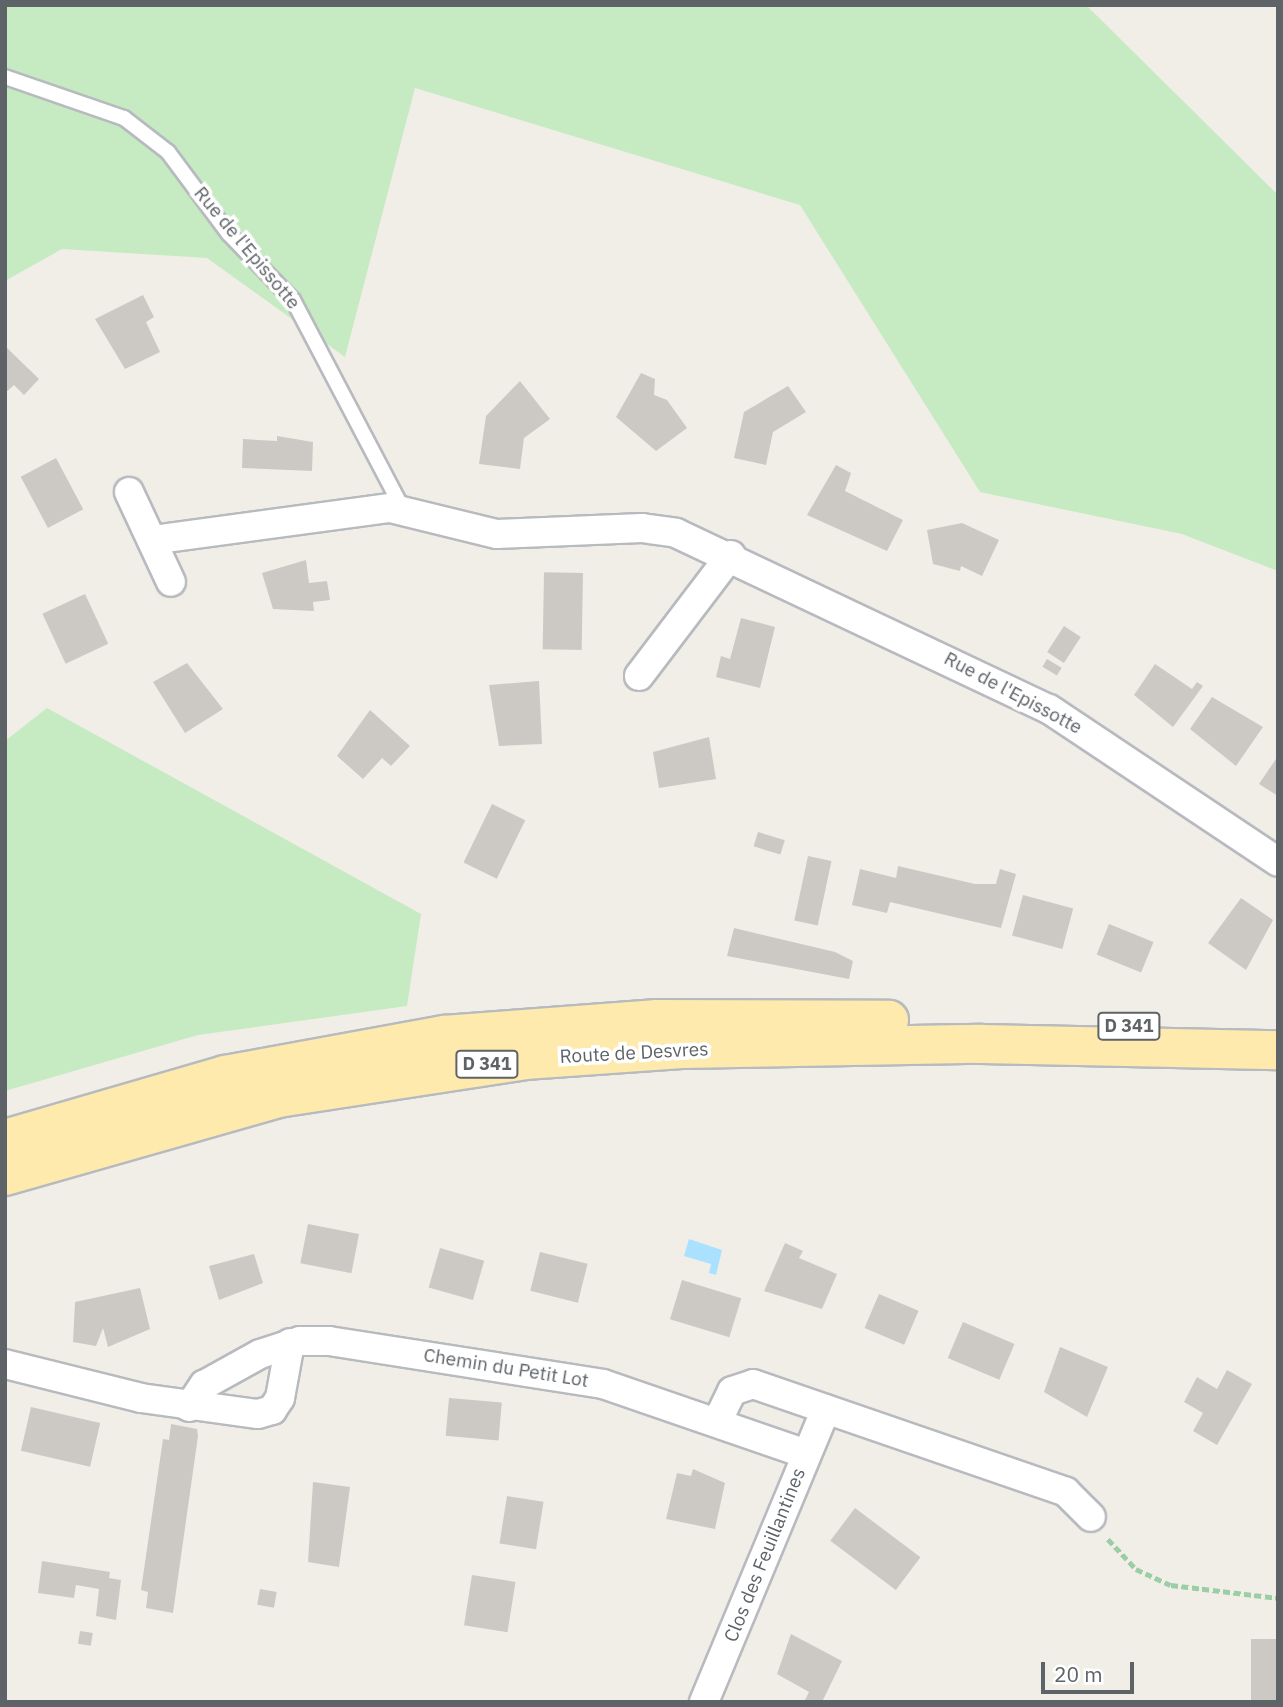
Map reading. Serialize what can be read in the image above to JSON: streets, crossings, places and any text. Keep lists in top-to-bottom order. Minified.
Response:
{"streets":{"main road":["D 341","Route de Desvres"],"street":["Rue de l'Epissotte","Chemin du Petit Lot","Clos des Feuillantines"]},"crossings":[["Chemin du Petit Lot","Clos des Feuillantines"]],"scale_bar":"20 m"}
